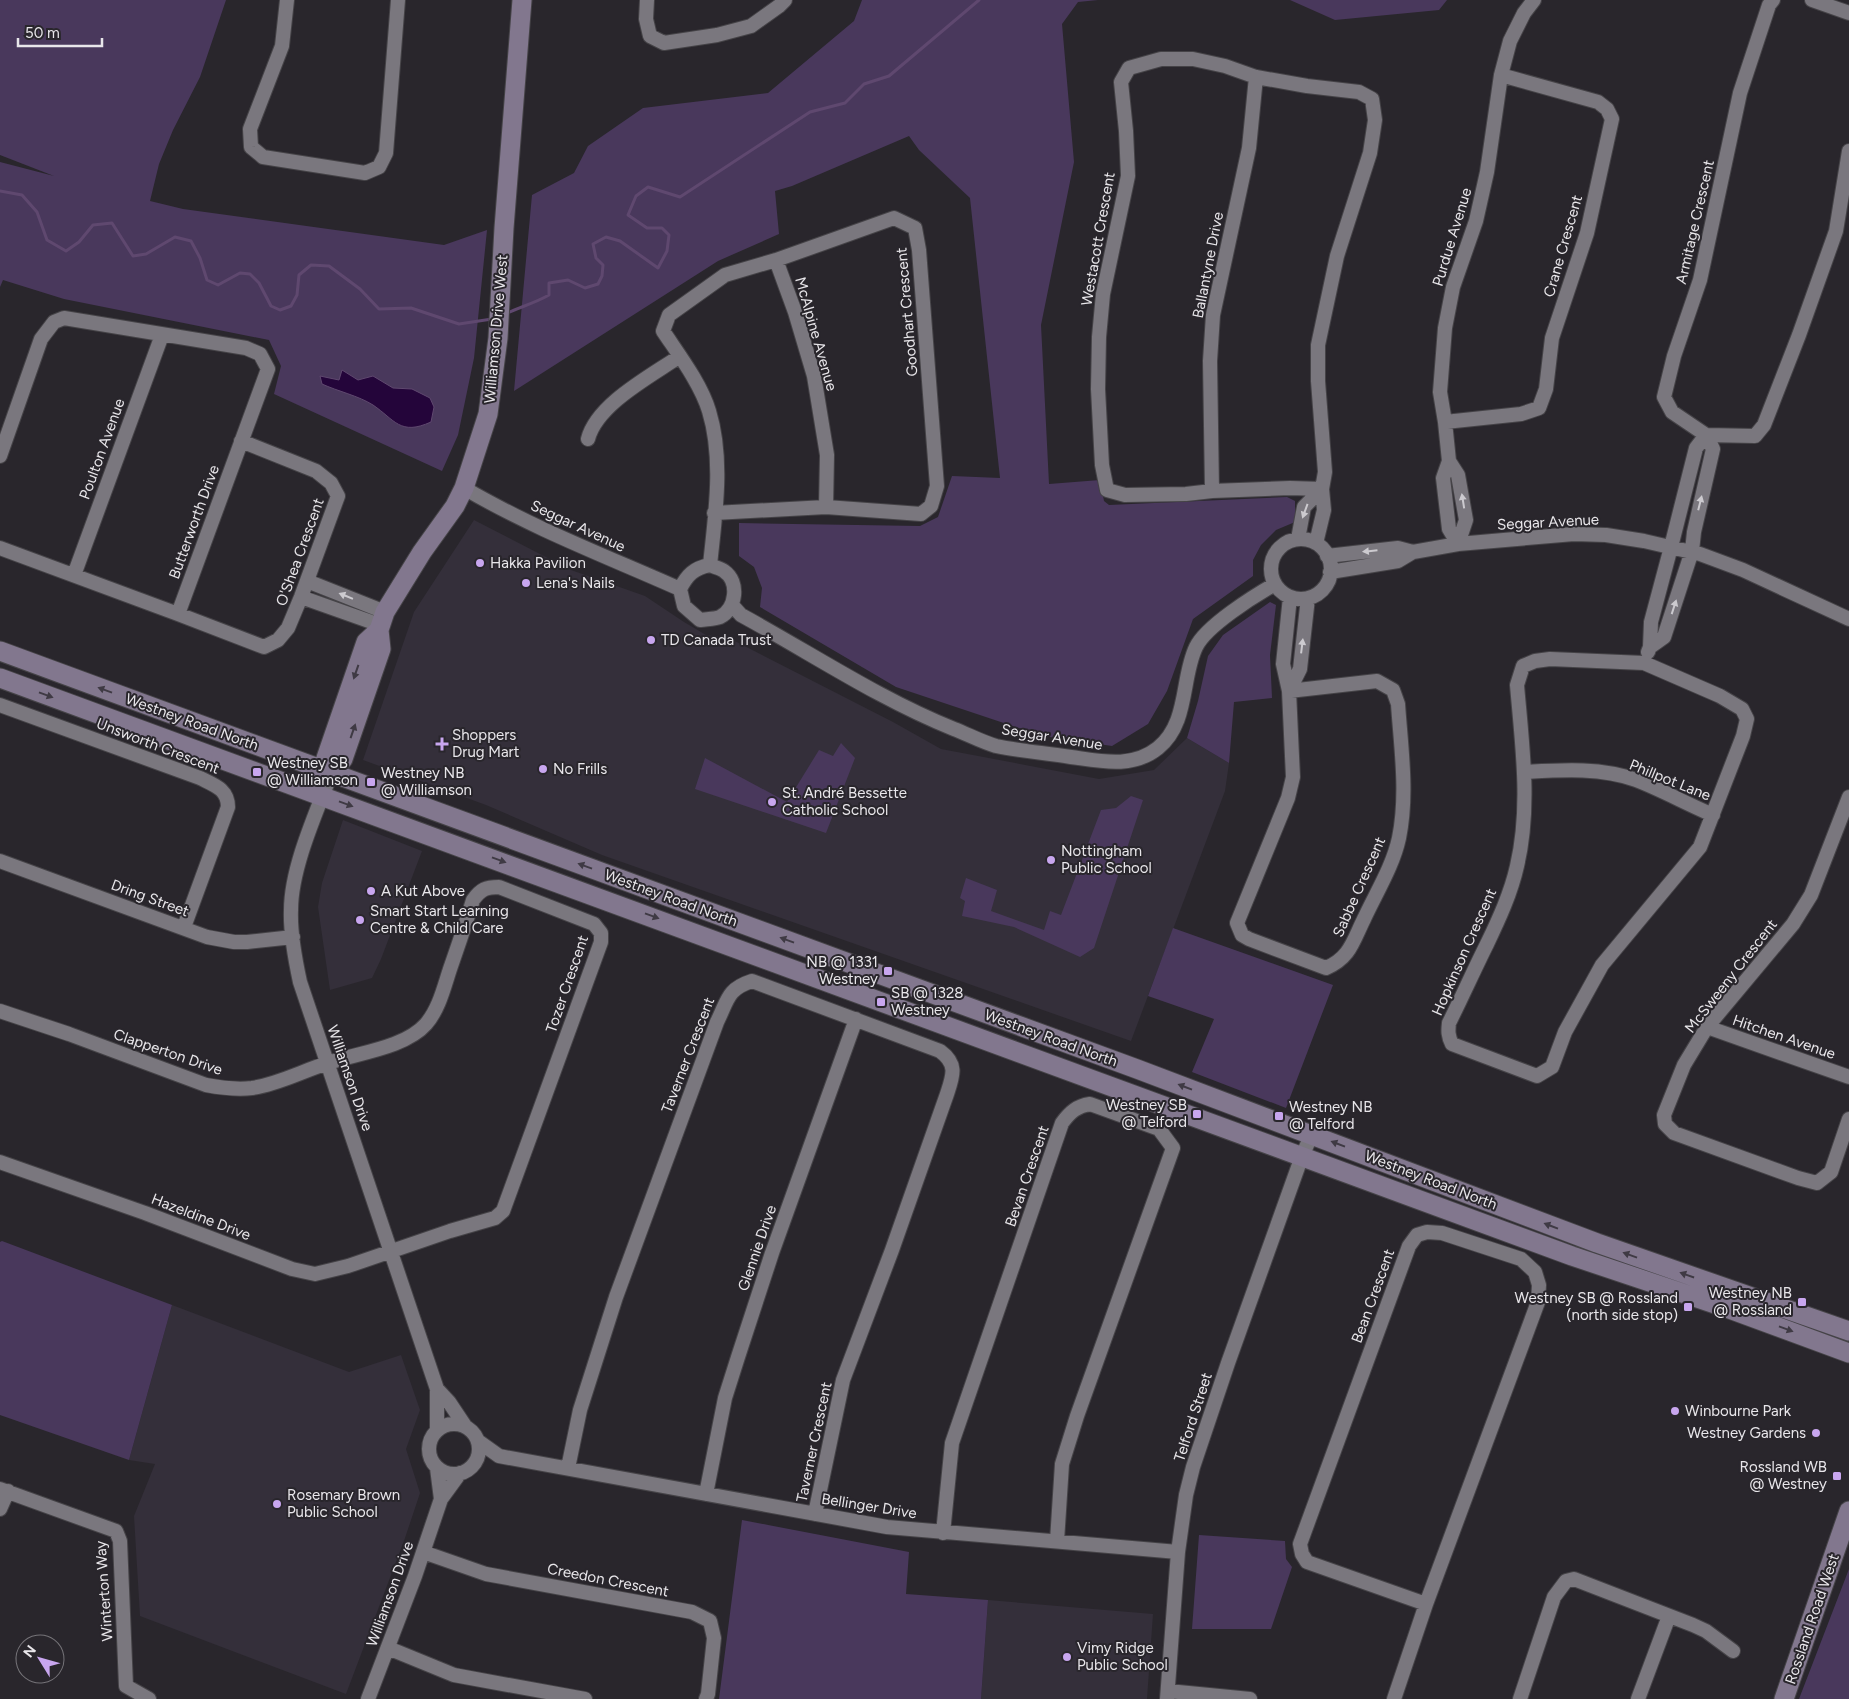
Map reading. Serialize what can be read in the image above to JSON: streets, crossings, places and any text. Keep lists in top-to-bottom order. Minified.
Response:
{"streets":{"main road":["Williamson Drive West","Westney Road North","Rossland Road West"],"street":["Armitage Crescent","Purdue Avenue","Westacott Crescent","Crane Crescent","Ballantyne Drive","Goodhart Crescent","McAlpine Avenue","Poulton Avenue","Butterworth Drive","Seggar Avenue","O'Shea Crescent","Unsworth Crescent","Phillpot Lane","Sabbe Crescent","Dring Street","Hopkinson Crescent","McSweeny Crescent","Tozer Crescent","Hitchen Avenue","Clapperton Drive","Taverner Crescent","Williamson Drive","Bevan Crescent","Hazeldine Drive","Glennie Drive","Bean Crescent","Telford Street","Bellinger Drive","Creedon Crescent","Winterton Way"]},"crossings":[["Purdue Avenue","Crane Crescent"],["Purdue Avenue","Seggar Avenue"],["Westacott Crescent","Ballantyne Drive"],["Westacott Crescent","Seggar Avenue"],["Westacott Crescent","Sabbe Crescent"],["Goodhart Crescent","McAlpine Avenue"],["Goodhart Crescent","Seggar Avenue"],["Williamson Drive West","Seggar Avenue"],["Poulton Avenue","O'Shea Crescent"],["Butterworth Drive","O'Shea Crescent"],["Seggar Avenue","Sabbe Crescent"],["Westney Road North","Williamson Drive"],["Westney Road North","Telford Street"],["Unsworth Crescent","Dring Street"],["Phillpot Lane","Hopkinson Crescent"],["Dring Street","Williamson Drive"],["McSweeny Crescent","Hitchen Avenue"],["Tozer Crescent","Clapperton Drive"],["Tozer Crescent","Williamson Drive"],["Tozer Crescent","Hazeldine Drive"],["Clapperton Drive","Williamson Drive"],["Taverner Crescent","Glennie Drive"],["Taverner Crescent","Bellinger Drive"],["Williamson Drive","Hazeldine Drive"],["Williamson Drive","Bellinger Drive"],["Williamson Drive","Creedon Crescent"],["Bevan Crescent","Bellinger Drive"],["Glennie Drive","Bellinger Drive"],["Telford Street","Bellinger Drive"]],"places":{"other":["Hakka Pavilion","Lena's Nails","TD Canada Trust","No Frills","St. André Bessette Catholic School","Nottingham Public School","A Kut Above","Smart Start Learning Centre & Child Care","Winbourne Park","Westney Gardens","Rosemary Brown Public School","Vimy Ridge Public School"],"health":["Shoppers Drug Mart"],"transit":["Westney SB @ Williamson","Westney NB @ Williamson","NB @ 1331 Westney","SB @ 1328 Westney","Westney SB @ Telford","Westney NB @ Telford","Westney NB @ Rossland","Westney SB @ Rossland (north side stop)","Rossland WB @ Westney"]},"scale_bar":"50 m","north":"top left"}
